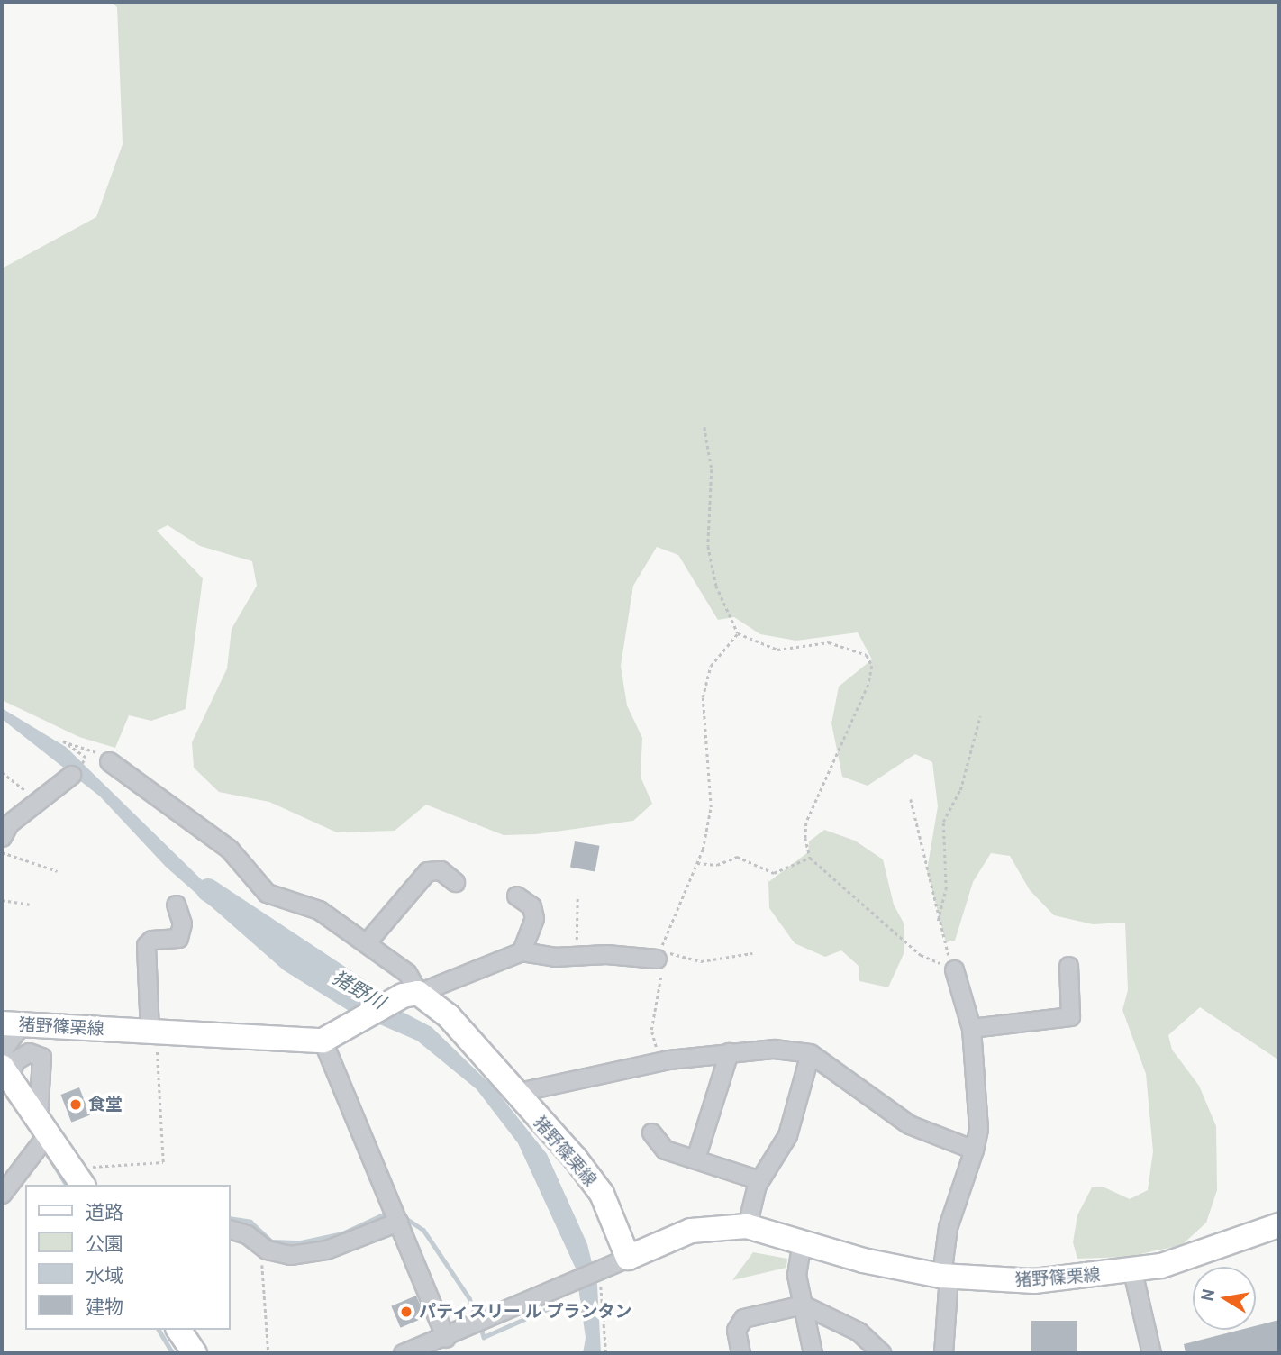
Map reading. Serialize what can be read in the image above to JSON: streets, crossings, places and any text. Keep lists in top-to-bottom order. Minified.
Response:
{"streets":{"main road":["猪野篠栗線"]},"water":["猪野川"],"places":["食堂","パティスリー ル プランタン"],"legend":["道路","公園","水域","建物"],"north":"left"}
